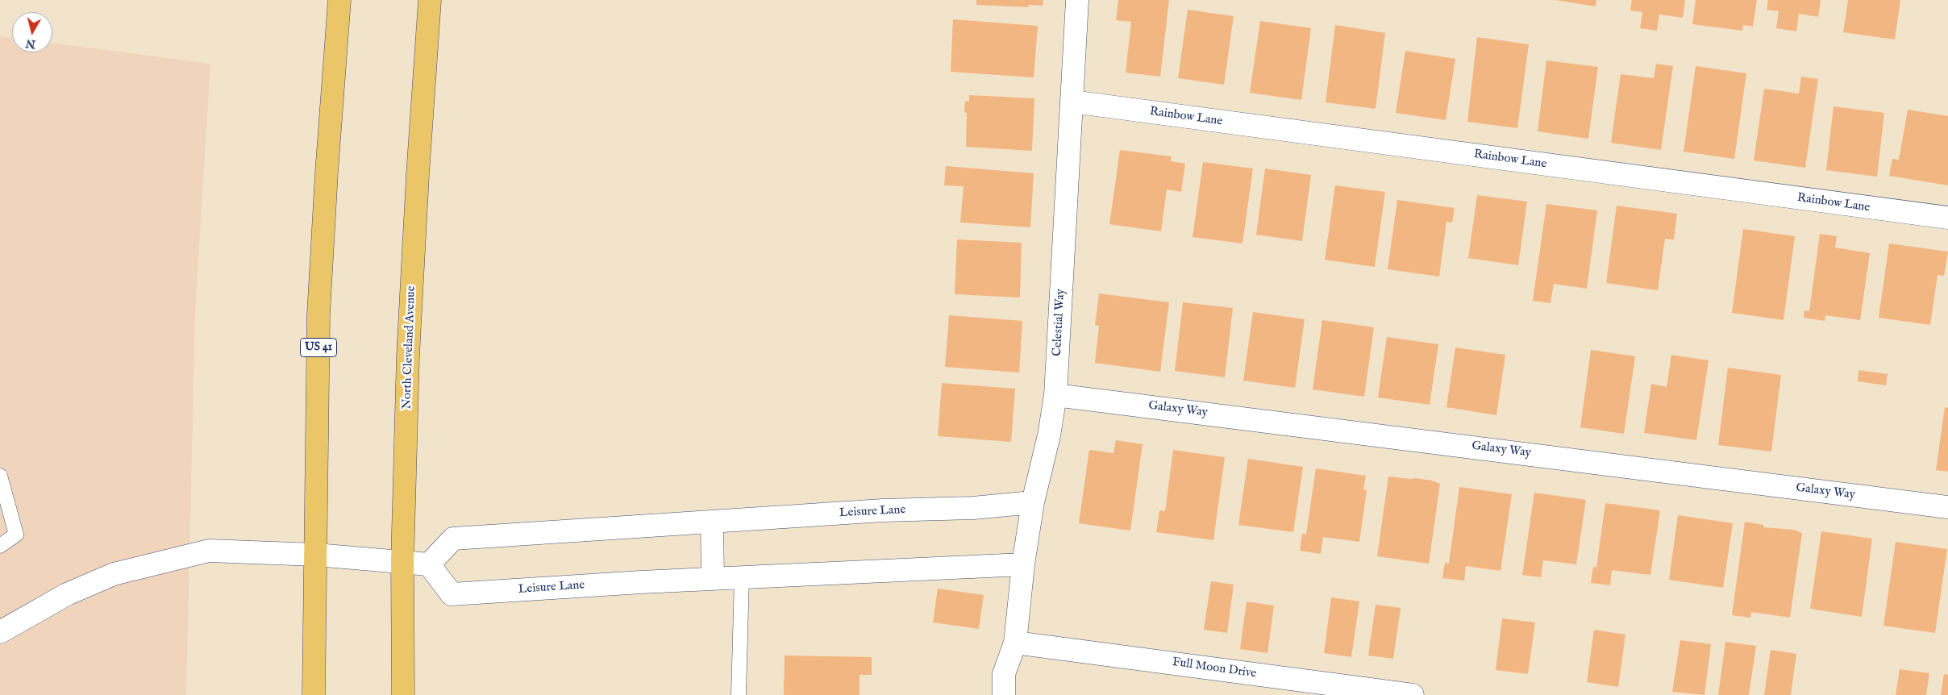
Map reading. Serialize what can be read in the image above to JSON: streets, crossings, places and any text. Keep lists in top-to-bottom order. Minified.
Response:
{"streets":{"main road":["US 41","North Cleveland Avenue"],"street":["Rainbow Lane","Celestial Way","Galaxy Way","Leisure Lane","Full Moon Drive"]},"crossings":[["Rainbow Lane","Celestial Way"],["Celestial Way","Galaxy Way"],["Celestial Way","Leisure Lane"],["Celestial Way","Full Moon Drive"]],"north":"bottom"}
